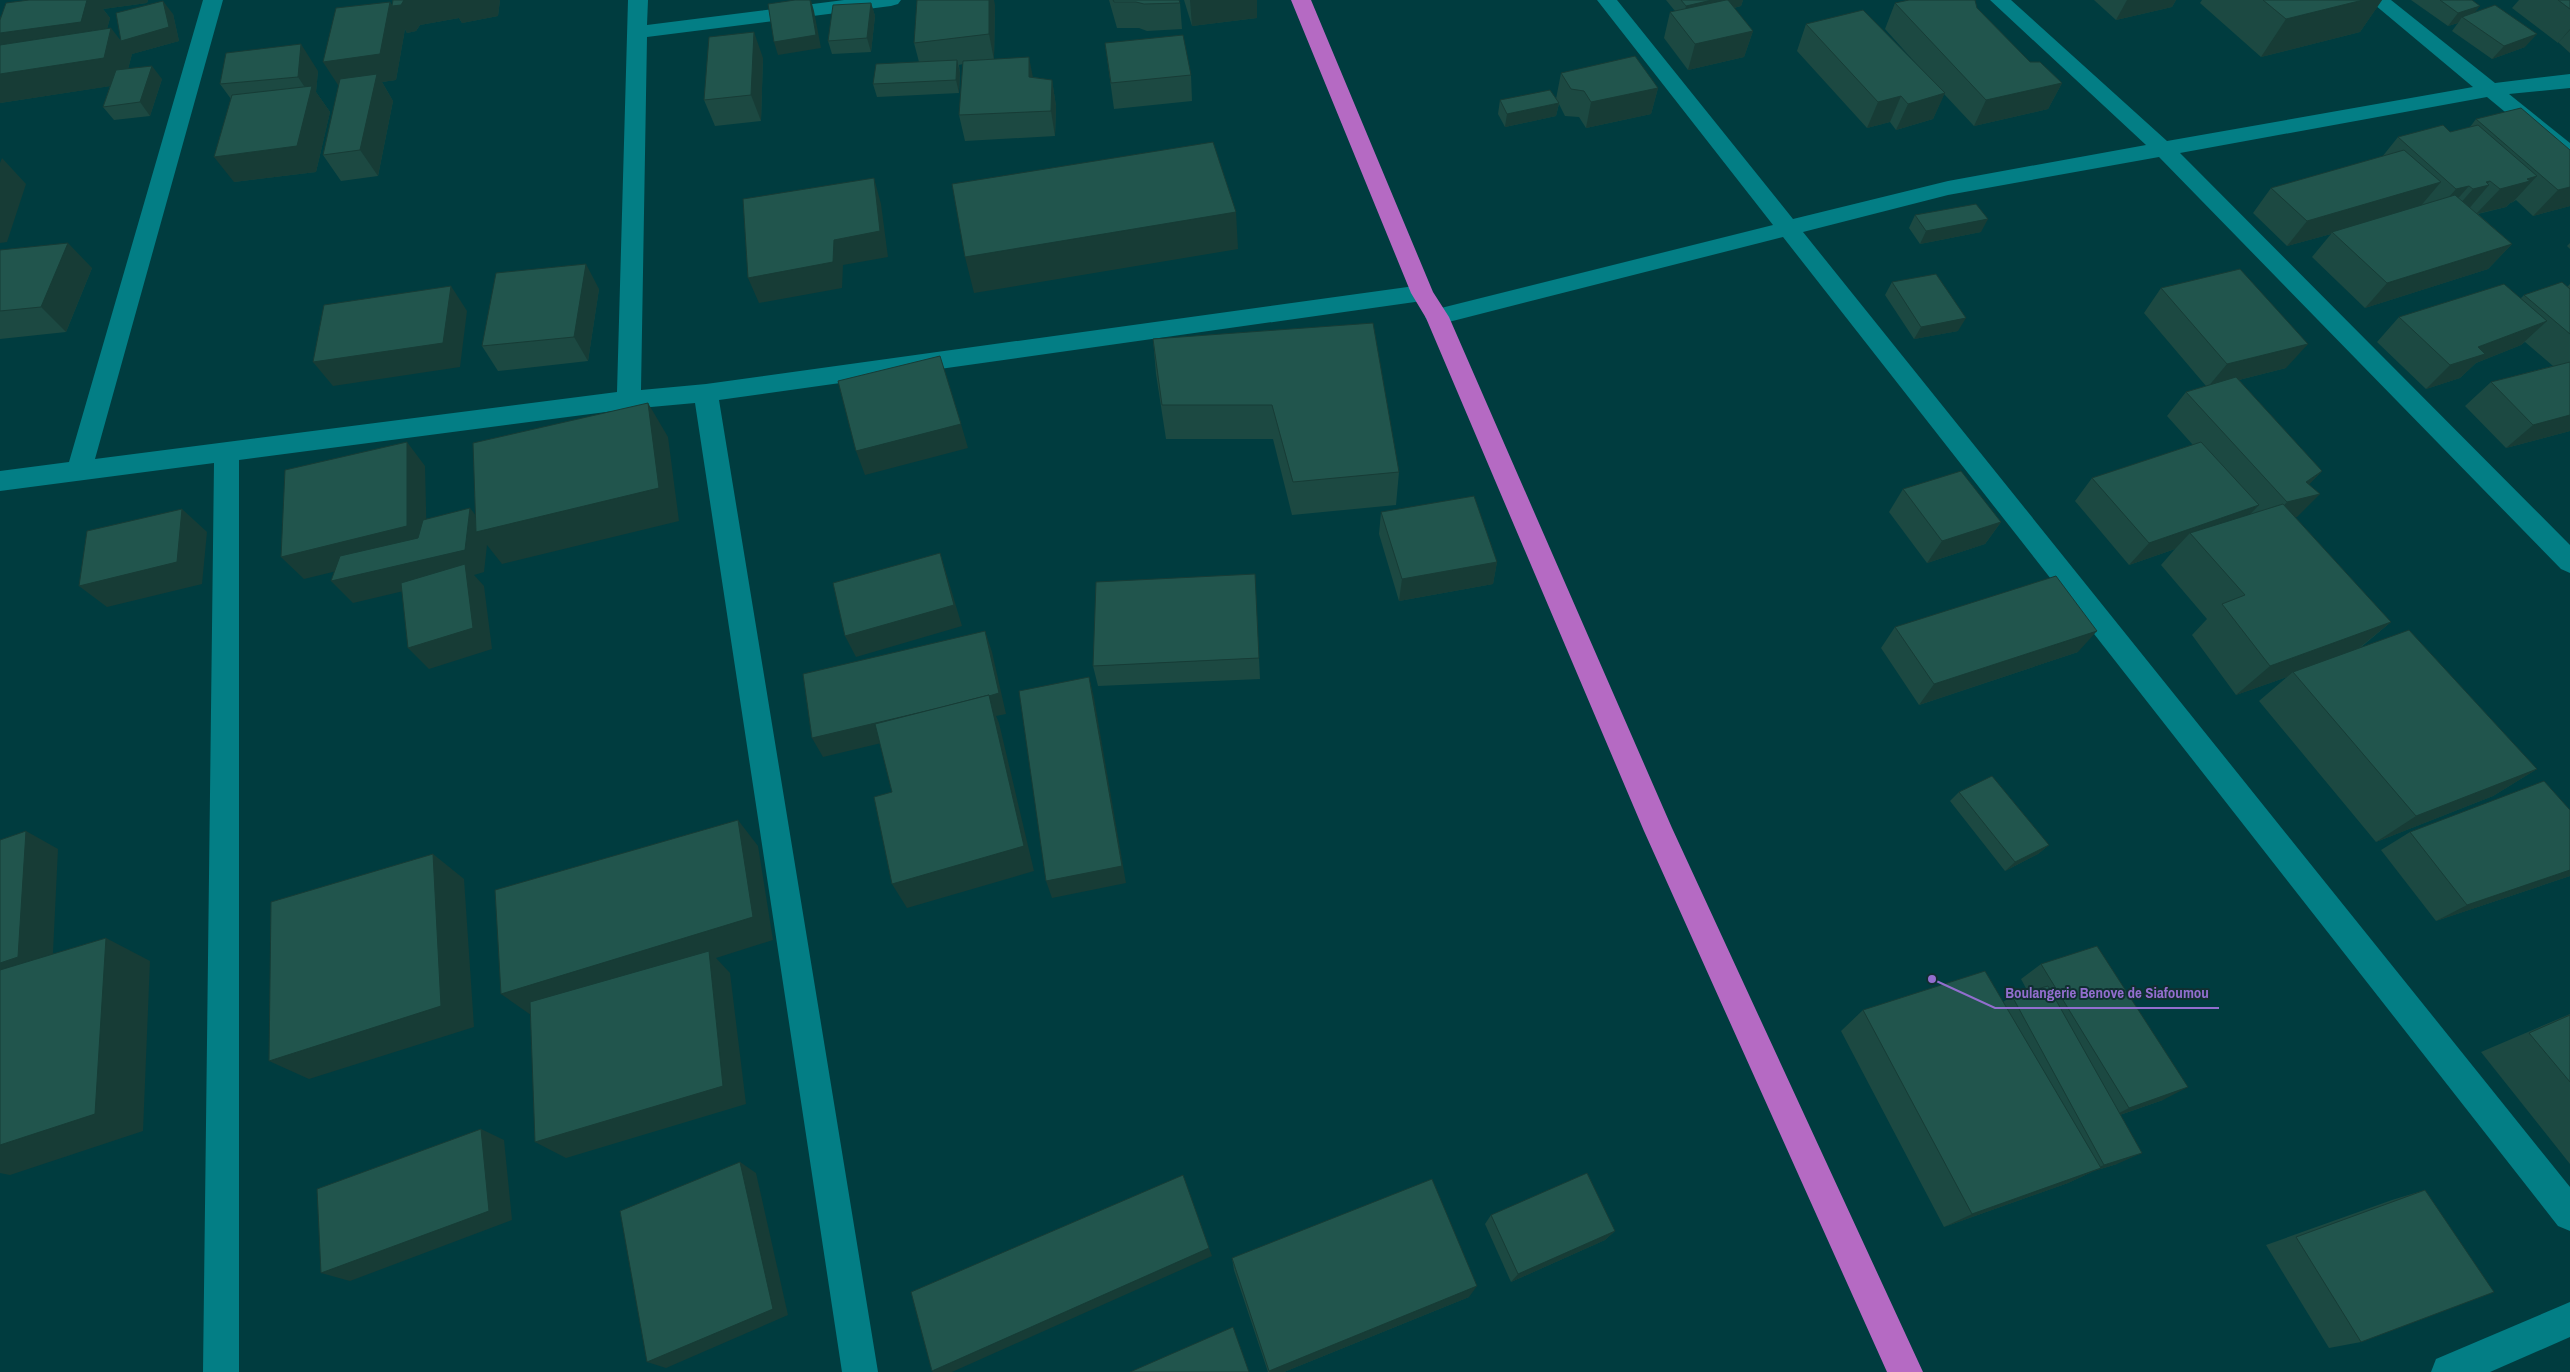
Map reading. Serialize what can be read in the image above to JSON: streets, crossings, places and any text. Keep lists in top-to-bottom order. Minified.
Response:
{"places":["Boulangerie Benove de Siafoumou"]}
